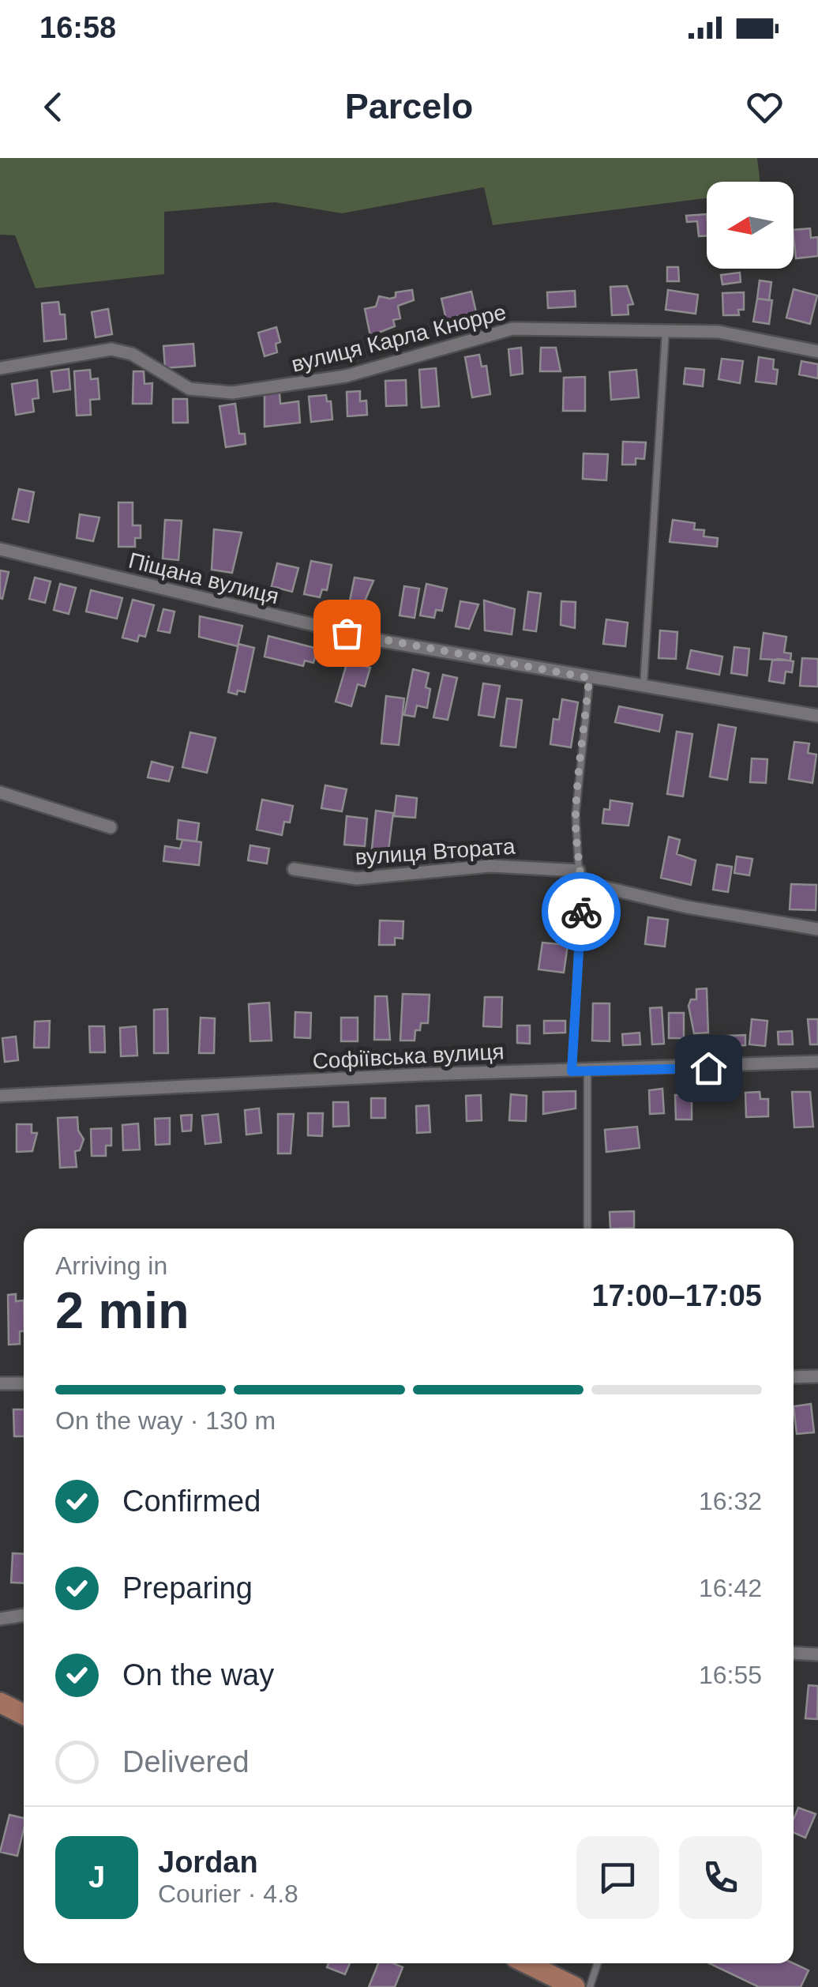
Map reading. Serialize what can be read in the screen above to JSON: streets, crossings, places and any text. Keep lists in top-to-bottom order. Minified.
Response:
{"streets":{"street":["вулиця Карла Кнорре","Піщана вулиця","вулиця Втората","Софіївська вулиця"]},"north":"left","page":{"status":"16:58","header":"Parcelo","heading":["2 min","Arriving in","17:00–17:05"],"panel":["Jordan","Courier · 4.8"],"bar":"On the way · 130 m","list":[["Confirmed","16:32"],["Preparing","16:42"],["On the way","16:55"],"Delivered"],"round":"J"}}
